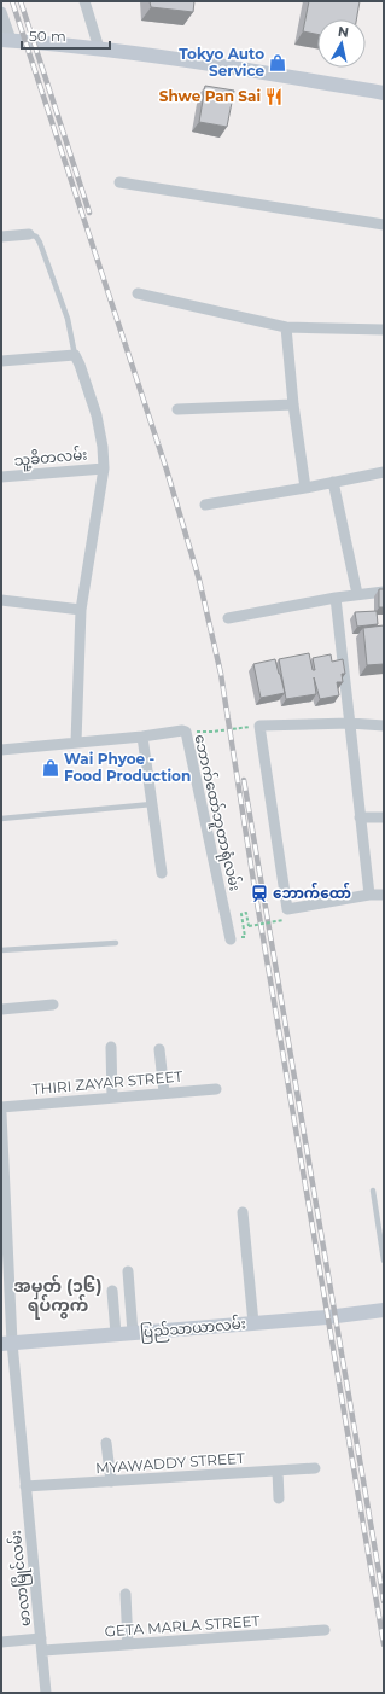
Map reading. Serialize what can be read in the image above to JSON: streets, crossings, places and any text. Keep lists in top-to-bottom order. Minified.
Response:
{"streets":{"main road":["ပြည်သာယာလမ်း"],"street":["သူ့ခိတလမ်း","ဘောက်ထော်ဘူတာရုံလမ်း","THIRI ZAYAR STREET","MYAWADDY STREET","မာလာမြိုင်လမ်း","GETA MARLA STREET"]},"crossings":[["ပြည်သာယာလမ်း","မာလာမြိုင်လမ်း"],["MYAWADDY STREET","မာလာမြိုင်လမ်း"],["မာလာမြိုင်လမ်း","GETA MARLA STREET"]],"districts":["အမှတ် (၁၆) ရပ်ကွက်"],"places":{"shop":["Tokyo Auto Service","Wai Phyoe - Food Production"],"restaurant":["Shwe Pan Sai"],"station":["ဘောက်ထော်"]},"scale_bar":"50 m","north":"top"}
